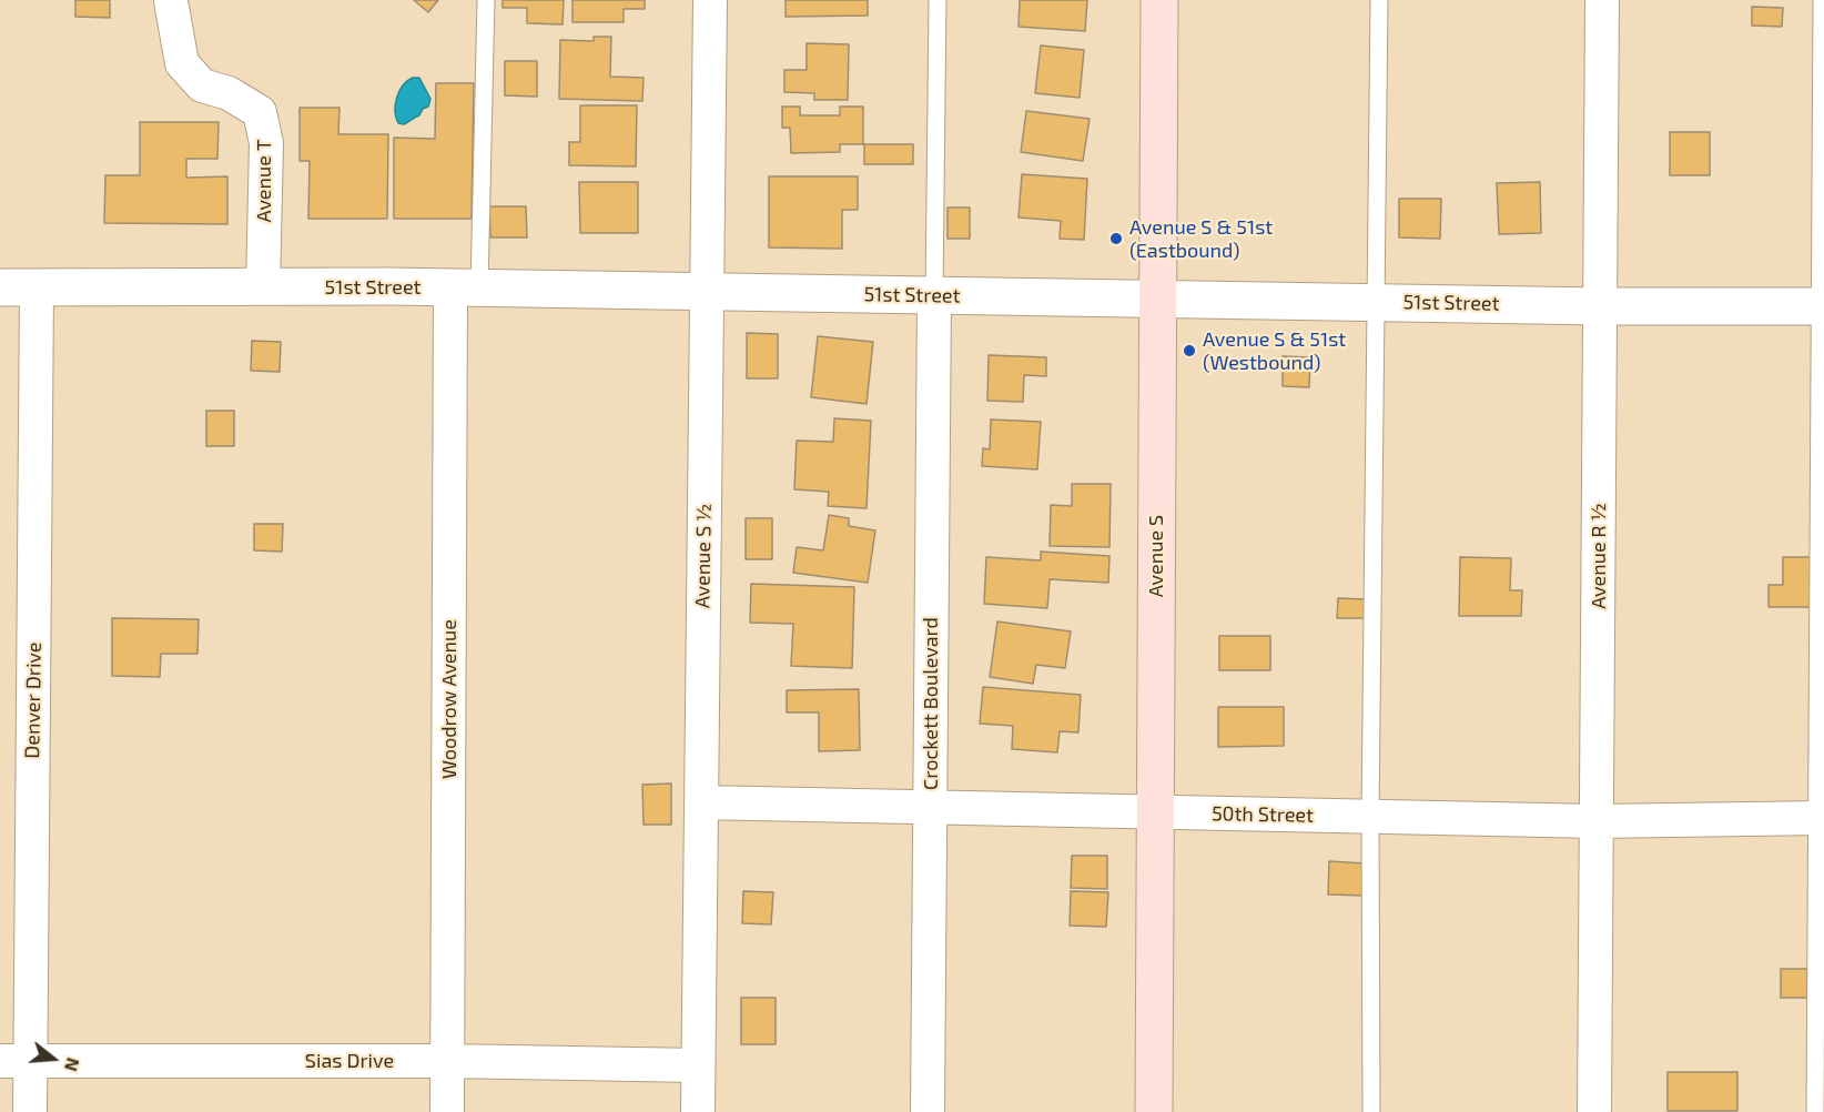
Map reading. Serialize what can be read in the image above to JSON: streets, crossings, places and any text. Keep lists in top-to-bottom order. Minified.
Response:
{"streets":{"main road":["Avenue S"],"street":["Avenue T","51st Street","Avenue S ½","Avenue R ½","Woodrow Avenue","Denver Drive","Crockett Boulevard","50th Street","Sias Drive"]},"crossings":[["Avenue T","51st Street"],["51st Street","Avenue S ½"],["51st Street","Avenue S"],["51st Street","Avenue R ½"],["51st Street","Woodrow Avenue"],["51st Street","Denver Drive"],["51st Street","Crockett Boulevard"],["Avenue S ½","50th Street"],["Avenue S ½","Sias Drive"],["Avenue S","50th Street"],["Avenue R ½","50th Street"],["Woodrow Avenue","Sias Drive"],["Denver Drive","Sias Drive"],["Crockett Boulevard","50th Street"]],"places":["Avenue S & 51st (Eastbound)","Avenue S & 51st (Westbound)"],"north":"right"}
